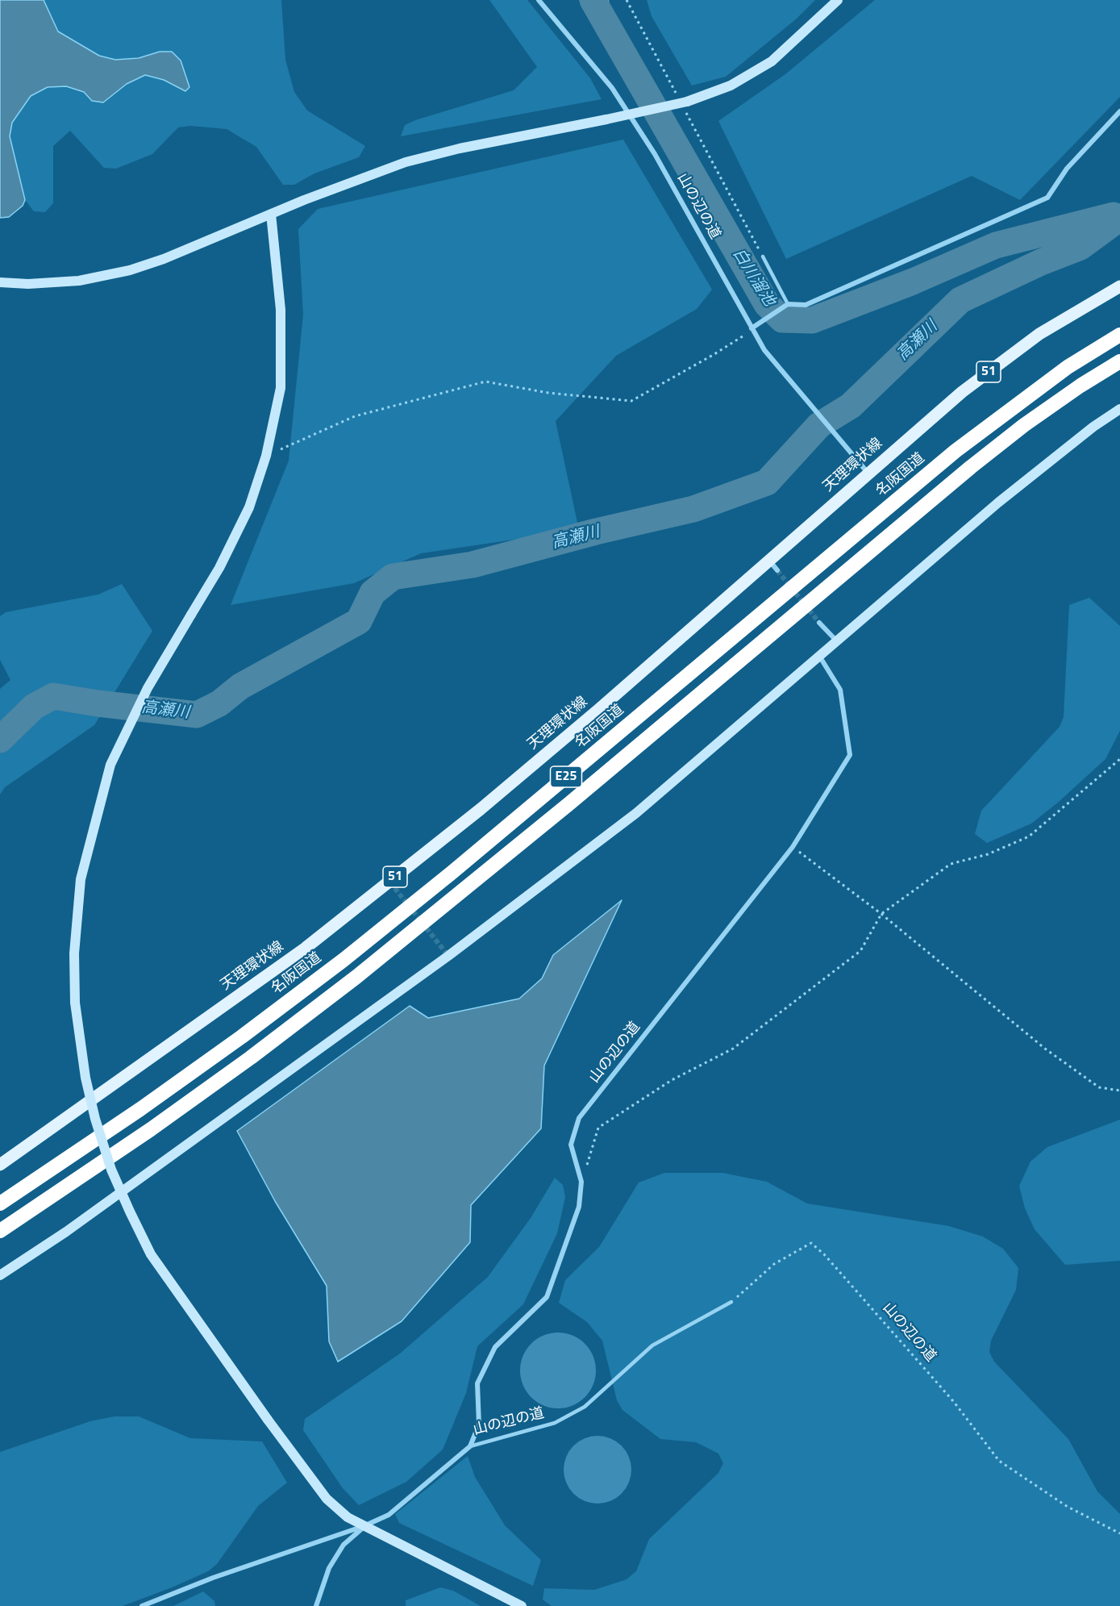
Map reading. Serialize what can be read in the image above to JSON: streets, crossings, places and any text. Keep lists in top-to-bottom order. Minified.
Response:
{"streets":{"highway":["名阪国道","E25"],"main road":["51","天理環状線"],"street":["山の辺の道"]},"crossings":[["山の辺の道","天理環状線"]],"water":["白川溜池","高瀬川"]}
